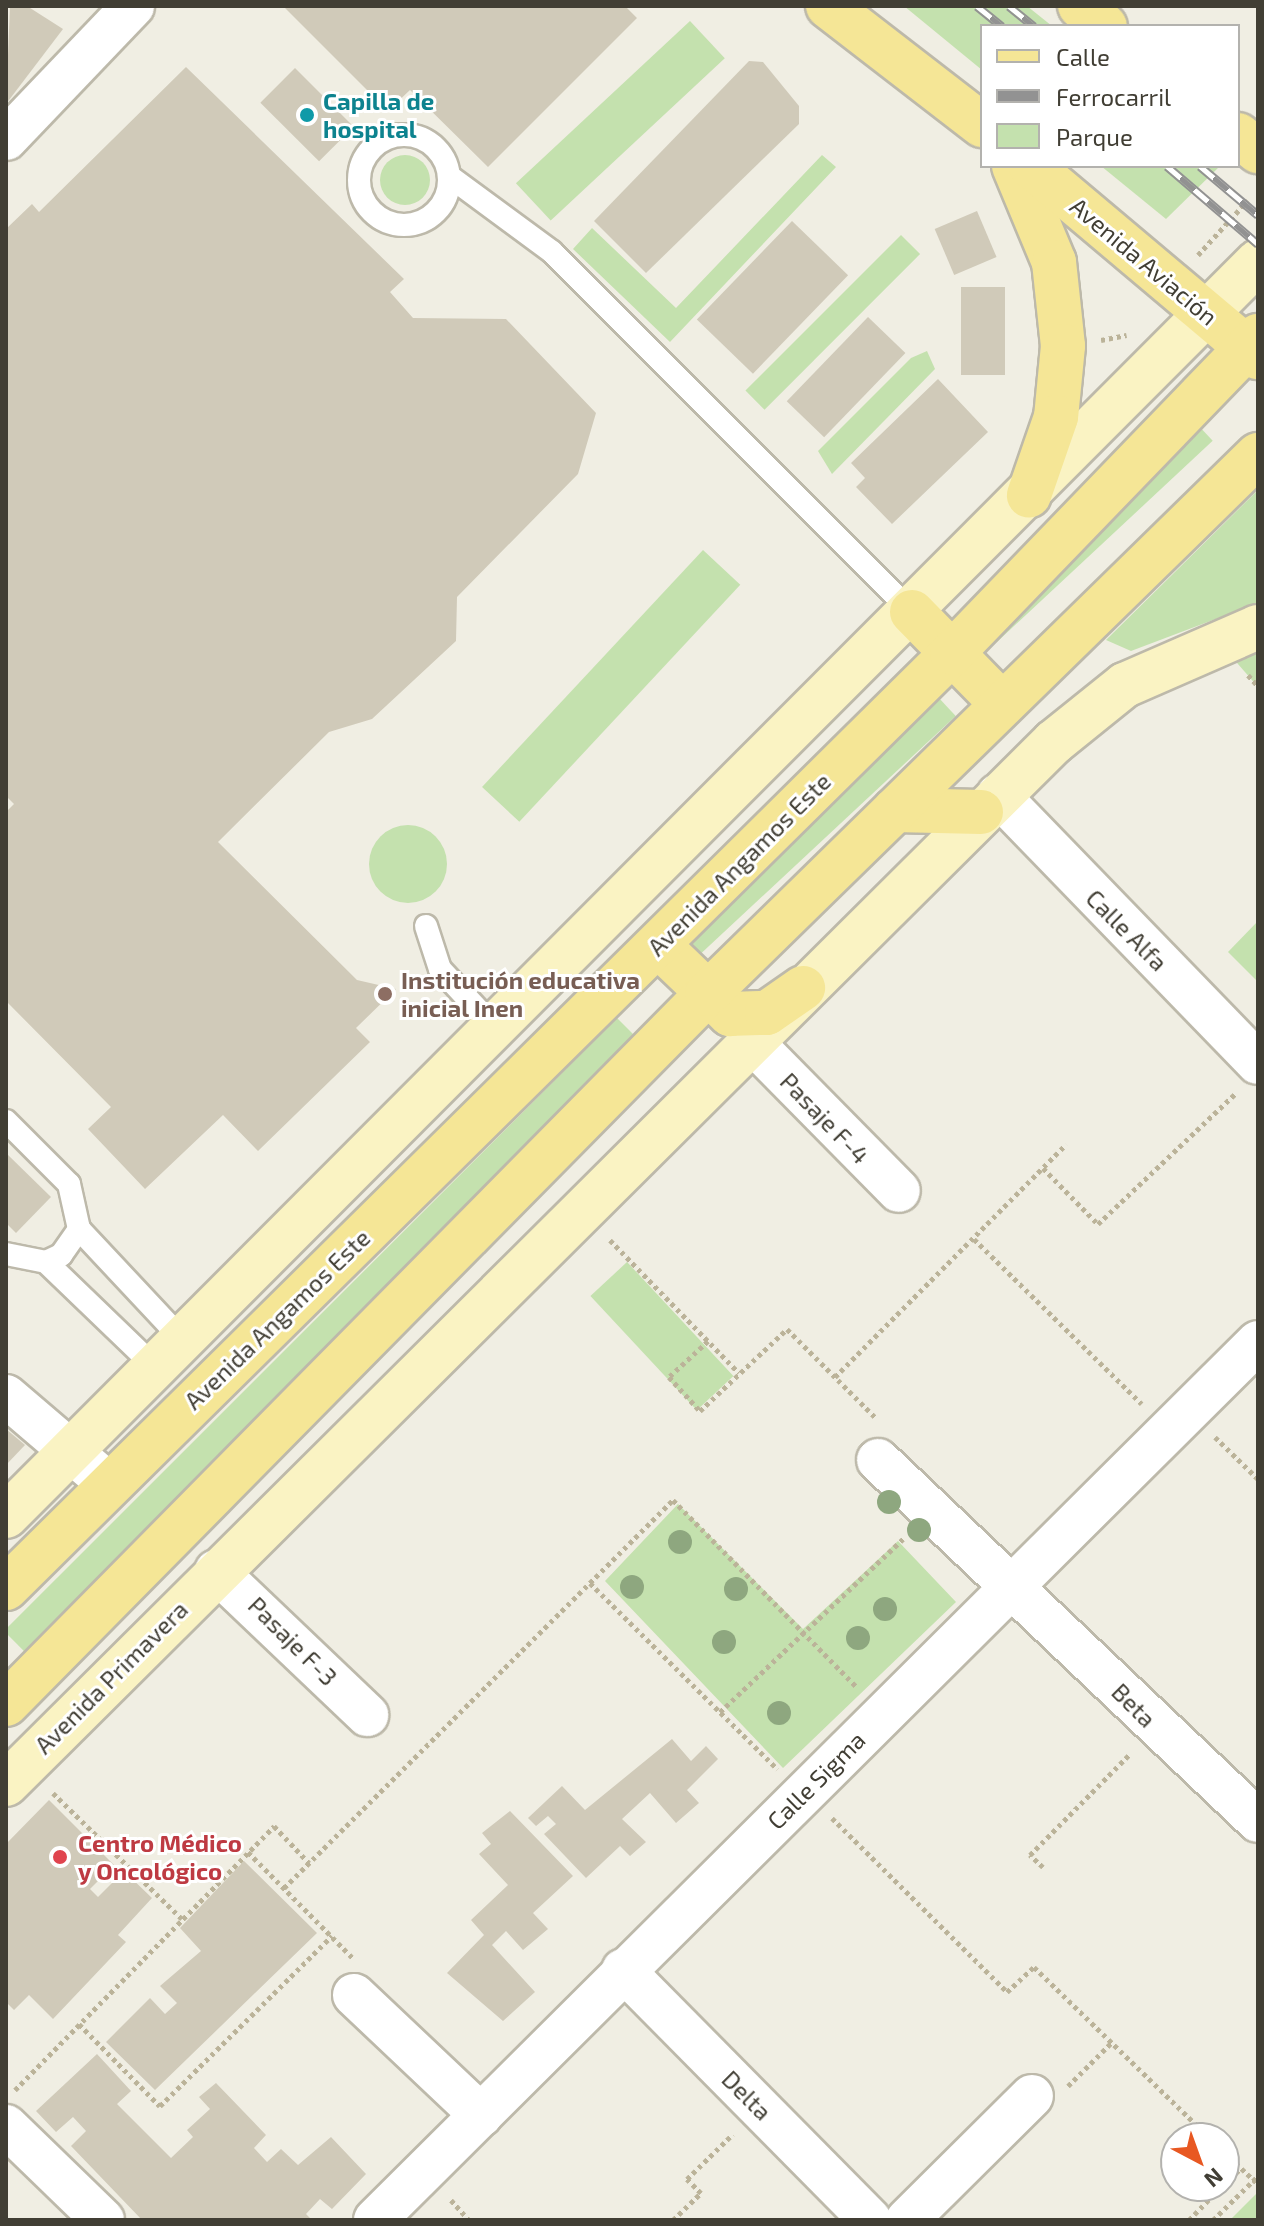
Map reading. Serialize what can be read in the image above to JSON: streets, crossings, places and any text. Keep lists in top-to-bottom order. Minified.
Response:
{"streets":{"main road":["Avenida Aviación","Avenida Angamos Este","Avenida Primavera"],"street":["Calle Alfa","Pasaje F-4","Pasaje F-3","Beta","Calle Sigma","Delta"]},"crossings":[["Avenida Aviación","Avenida Angamos Este"],["Pasaje F-3","Avenida Primavera"],["Beta","Calle Sigma"],["Calle Sigma","Delta"]],"places":["Capilla de hospital","Institución educativa inicial Inen","Centro Médico y Oncológico"],"legend":["Calle","Ferrocarril","Parque"],"north":"bottom right"}
